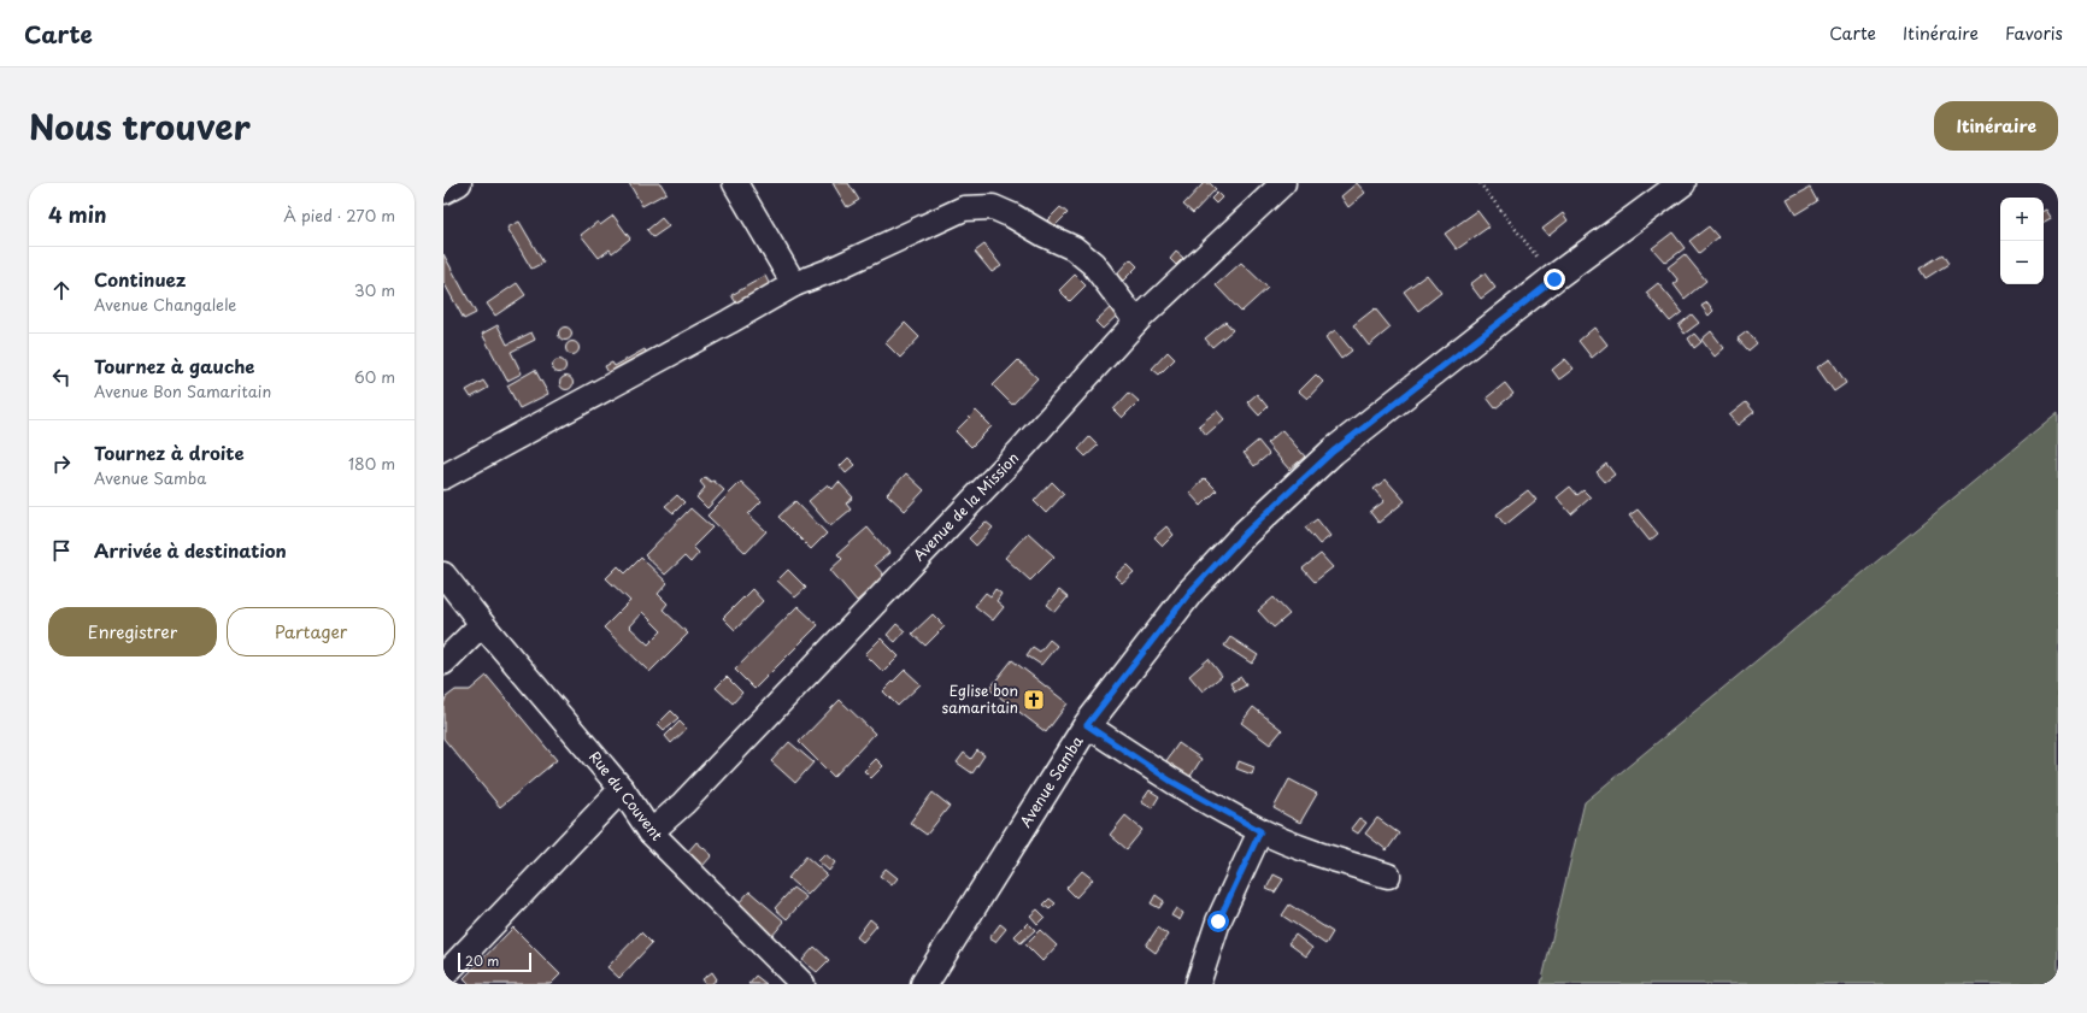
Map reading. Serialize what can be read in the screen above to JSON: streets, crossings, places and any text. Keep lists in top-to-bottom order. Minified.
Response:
{"streets":{"street":["Avenue de la Mission","Avenue Samba","Rue du Couvent"]},"crossings":[["Avenue de la Mission","Rue du Couvent"]],"places":{"church":["Eglise bon samaritain"]},"scale_bar":"20 m","page":{"header":"Carte","nav":["Carte","Itinéraire","Favoris"],"title":"Nous trouver","buttons":["Itinéraire",["Enregistrer","Partager"]],"heading":["4 min","À pied · 270 m"],"map_buttons":["+","−"],"list":[["Continuez","Avenue Changalele","30 m"],["Tournez à gauche","Avenue Bon Samaritain","60 m"],["Tournez à droite","Avenue Samba","180 m"],"Arrivée à destination"],"scale":"20 m"}}
